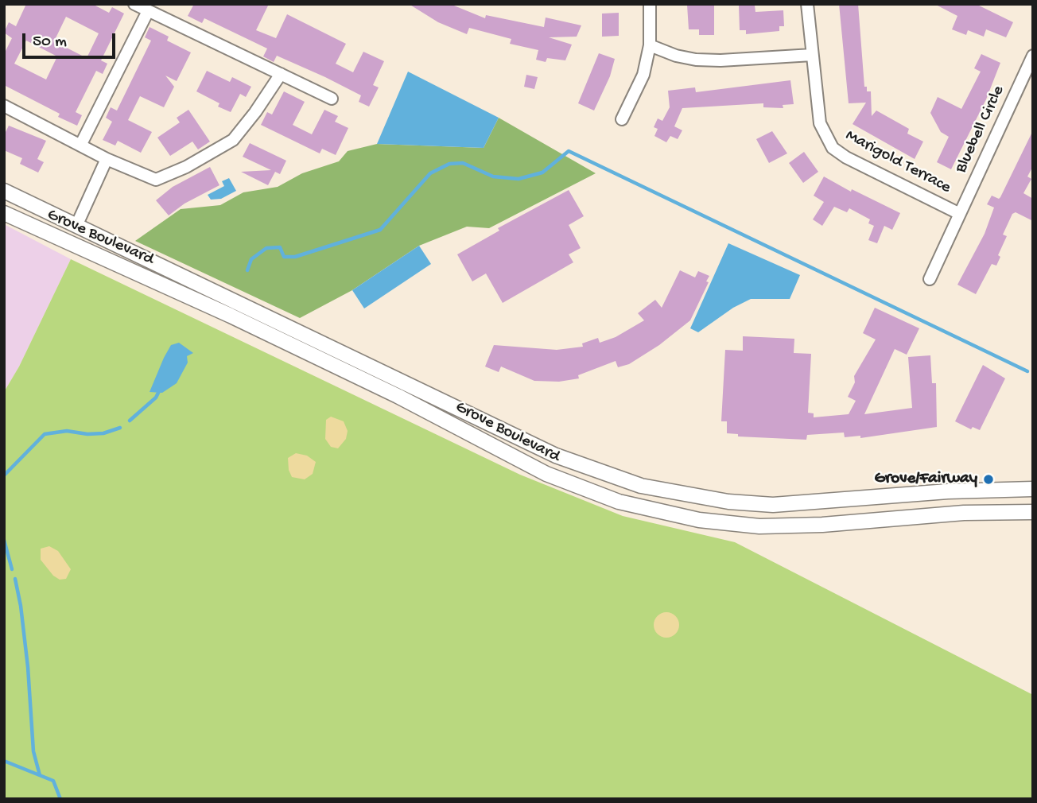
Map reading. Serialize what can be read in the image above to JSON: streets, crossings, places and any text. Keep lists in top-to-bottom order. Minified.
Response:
{"streets":{"street":["Bluebell Circle","Marigold Terrace","Grove Boulevard"]},"crossings":[["Bluebell Circle","Marigold Terrace"]],"places":["Grove/Fairway"],"scale_bar":"50 m"}
